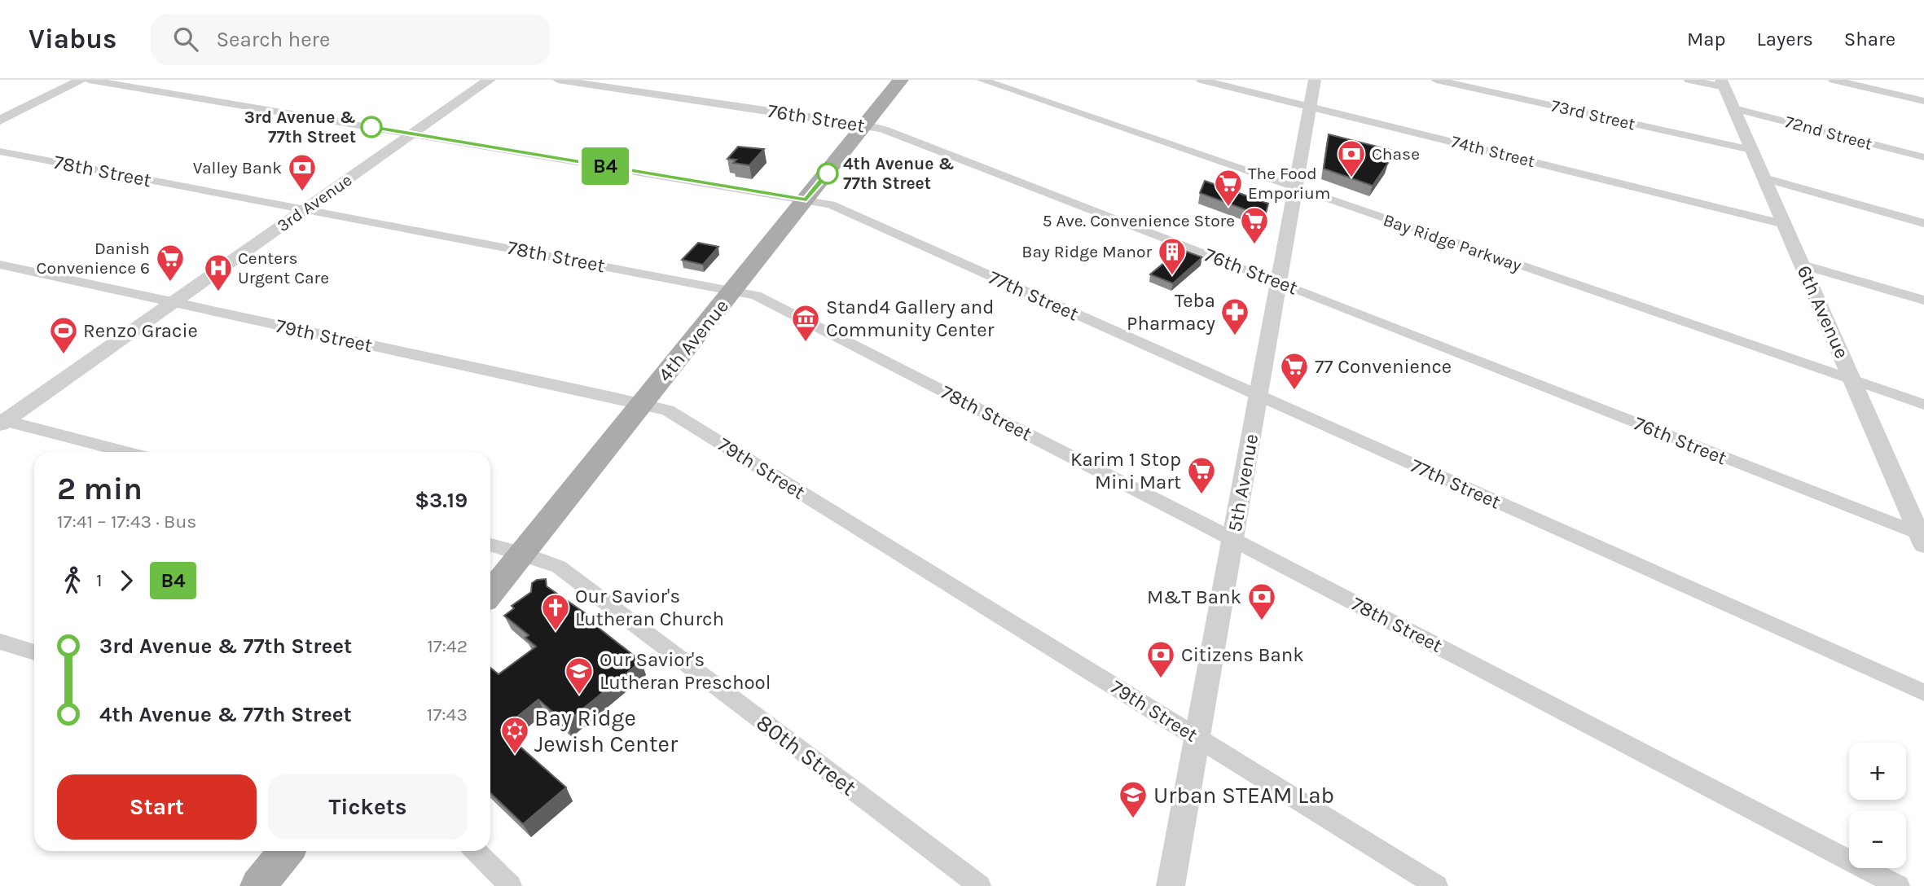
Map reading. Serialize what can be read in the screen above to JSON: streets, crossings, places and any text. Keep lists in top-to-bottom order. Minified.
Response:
{"streets":{"main road":["4th Avenue"],"street":["73rd Street","76th Street","72nd Street","74th Street","78th Street","3rd Avenue","Bay Ridge Parkway","77th Street","6th Avenue","79th Street","5th Avenue","80th Street"]},"crossings":[["73rd Street","6th Avenue"],["76th Street","6th Avenue"],["76th Street","4th Avenue"],["76th Street","5th Avenue"],["72nd Street","6th Avenue"],["74th Street","6th Avenue"],["74th Street","5th Avenue"],["78th Street","3rd Avenue"],["78th Street","4th Avenue"],["78th Street","5th Avenue"],["3rd Avenue","77th Street"],["3rd Avenue","79th Street"],["Bay Ridge Parkway","6th Avenue"],["Bay Ridge Parkway","5th Avenue"],["77th Street","4th Avenue"],["77th Street","5th Avenue"],["79th Street","4th Avenue"],["79th Street","5th Avenue"],["4th Avenue","80th Street"]],"places":{"other":["3rd Avenue & 77th Street","4th Avenue & 77th Street"],"bank":["Chase","Valley Bank","M&T Bank","Citizens Bank"],"supermarket":["The Food Emporium","5 Ave. Convenience Store","Danish Convenience 6","77 Convenience","Karim 1 Stop Mini Mart"],"building":["Bay Ridge Manor"],"hospital":["Centers Urgent Care"],"pharmacy":["Teba Pharmacy"],"museum":["Stand4 Gallery and Community Center"],"sports":["Renzo Gracie"],"church":["Our Savior's Lutheran Church"],"school or university":["Our Savior's Lutheran Preschool","Urban STEAM Lab"],"synagogue":["Bay Ridge Jewish Center"]},"lines":["bus line B4"],"page":{"header":"Viabus","search":"Search here","nav":["Map","Layers","Share"],"on_map":"B4","heading":["2 min","17:41 – 17:43 · Bus","$3.19"],"legs":["1","B4"],"list":[{"name":"3rd Avenue & 77th Street","value":"17:42"},{"name":"4th Avenue & 77th Street","value":"17:43"}],"map_buttons":["+","−"],"buttons":["Start","Tickets"]}}
